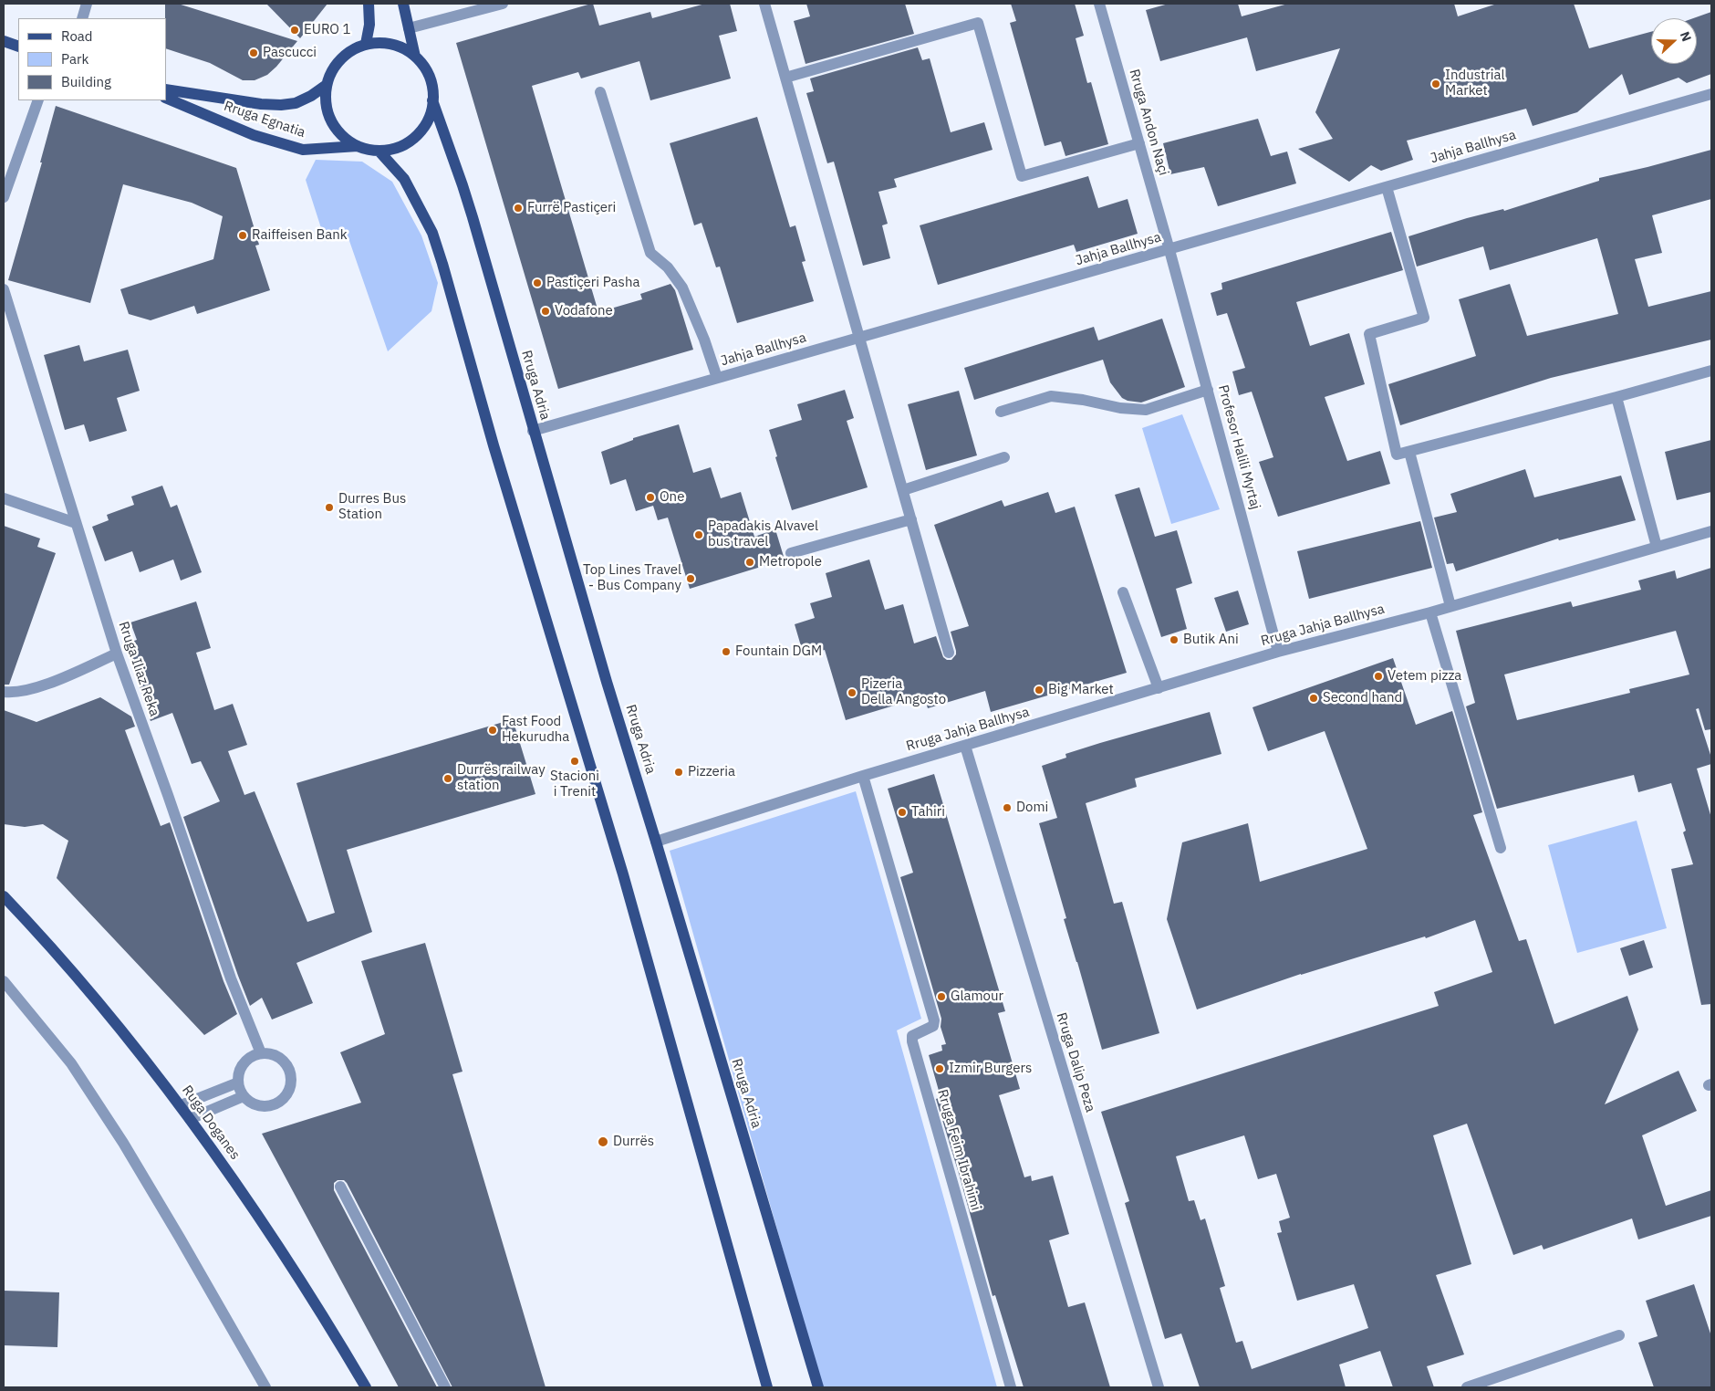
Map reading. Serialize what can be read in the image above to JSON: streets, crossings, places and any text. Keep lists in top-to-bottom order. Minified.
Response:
{"streets":{"main road":["Rruga Egnatia","Rruga Adria","Ruga Doganes"],"street":["Rruga Andon Naçi","Jahja Ballhysa","Profesor Halili Myrtaj","Rruga Jahja Ballhysa","Rruga Iliaz Reka","Rruga Dalip Peza","Rruga Feim Ibrahimi"]},"crossings":[["Rruga Egnatia","Rruga Adria"],["Rruga Andon Naçi","Jahja Ballhysa"],["Rruga Andon Naçi","Profesor Halili Myrtaj"],["Jahja Ballhysa","Rruga Adria"],["Jahja Ballhysa","Profesor Halili Myrtaj"],["Rruga Adria","Rruga Jahja Ballhysa"],["Profesor Halili Myrtaj","Rruga Jahja Ballhysa"],["Rruga Jahja Ballhysa","Rruga Dalip Peza"],["Rruga Jahja Ballhysa","Rruga Feim Ibrahimi"]],"places":["EURO 1","Pascucci","Industrial Market","Furrë Pastiçeri","Raiffeisen Bank","Pastiçeri Pasha","Vodafone","One","Durres Bus Station","Papadakis Alvavel bus travel","Metropole","Top Lines Travel - Bus Company","Butik Ani","Fountain DGM","Vetem pizza","Big Market","Pizeria Della Angosto","Second hand","Fast Food Hekurudha","Stacioni i Trenit","Pizzeria","Durrës railway station","Domi","Tahiri","Glamour","Izmir Burgers","Durrës"],"legend":["Road","Park","Building"],"north":"right"}
